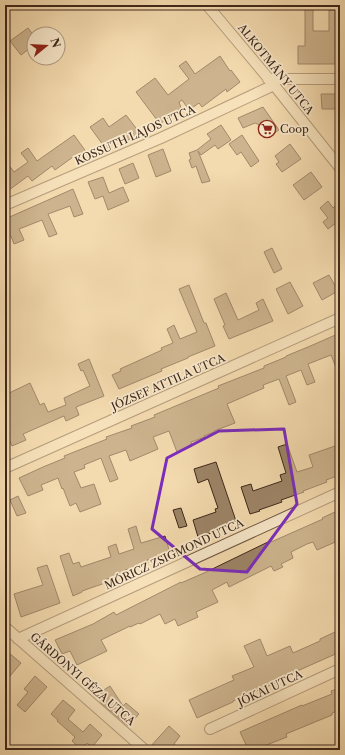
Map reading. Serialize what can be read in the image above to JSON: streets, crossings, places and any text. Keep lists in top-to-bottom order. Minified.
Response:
{"streets":{"street":["ALKOTMÁNY UTCA","KOSSUTH LAJOS UTCA","JÓZSEF ATTILA UTCA","MÓRICZ ZSIGMOND UTCA","GÁRDONYI GÉZA UTCA","JÓKAI UTCA"]},"crossings":[["ALKOTMÁNY UTCA","KOSSUTH LAJOS UTCA"],["MÓRICZ ZSIGMOND UTCA","GÁRDONYI GÉZA UTCA"]],"places":{"supermarket":["Coop"]},"north":"right"}
